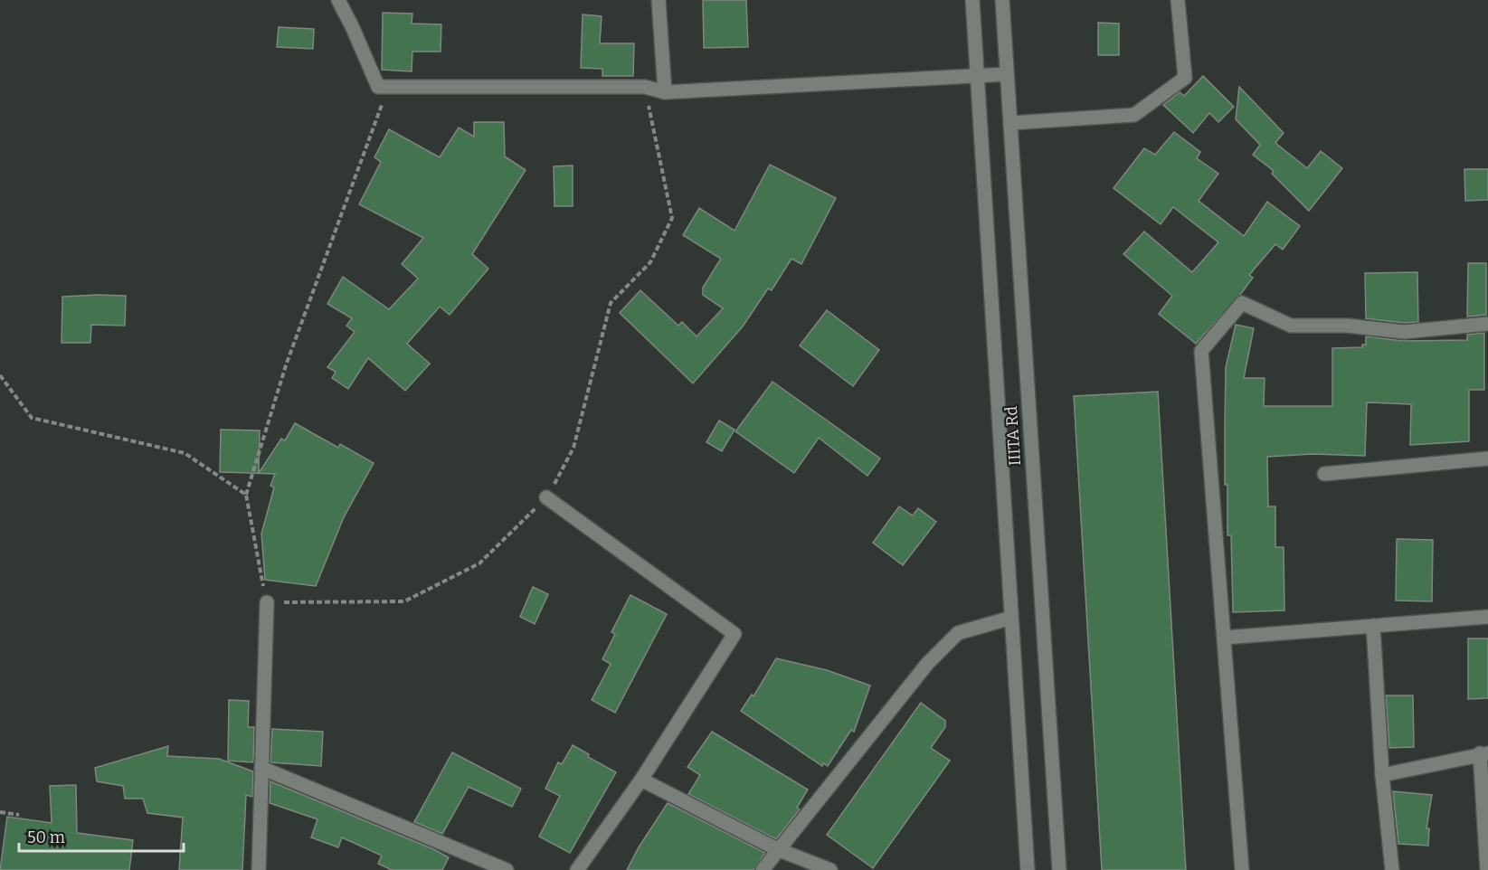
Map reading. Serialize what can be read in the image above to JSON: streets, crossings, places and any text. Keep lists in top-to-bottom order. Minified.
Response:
{"streets":{"street":["IIITA Rd"]},"scale_bar":"50 m"}
